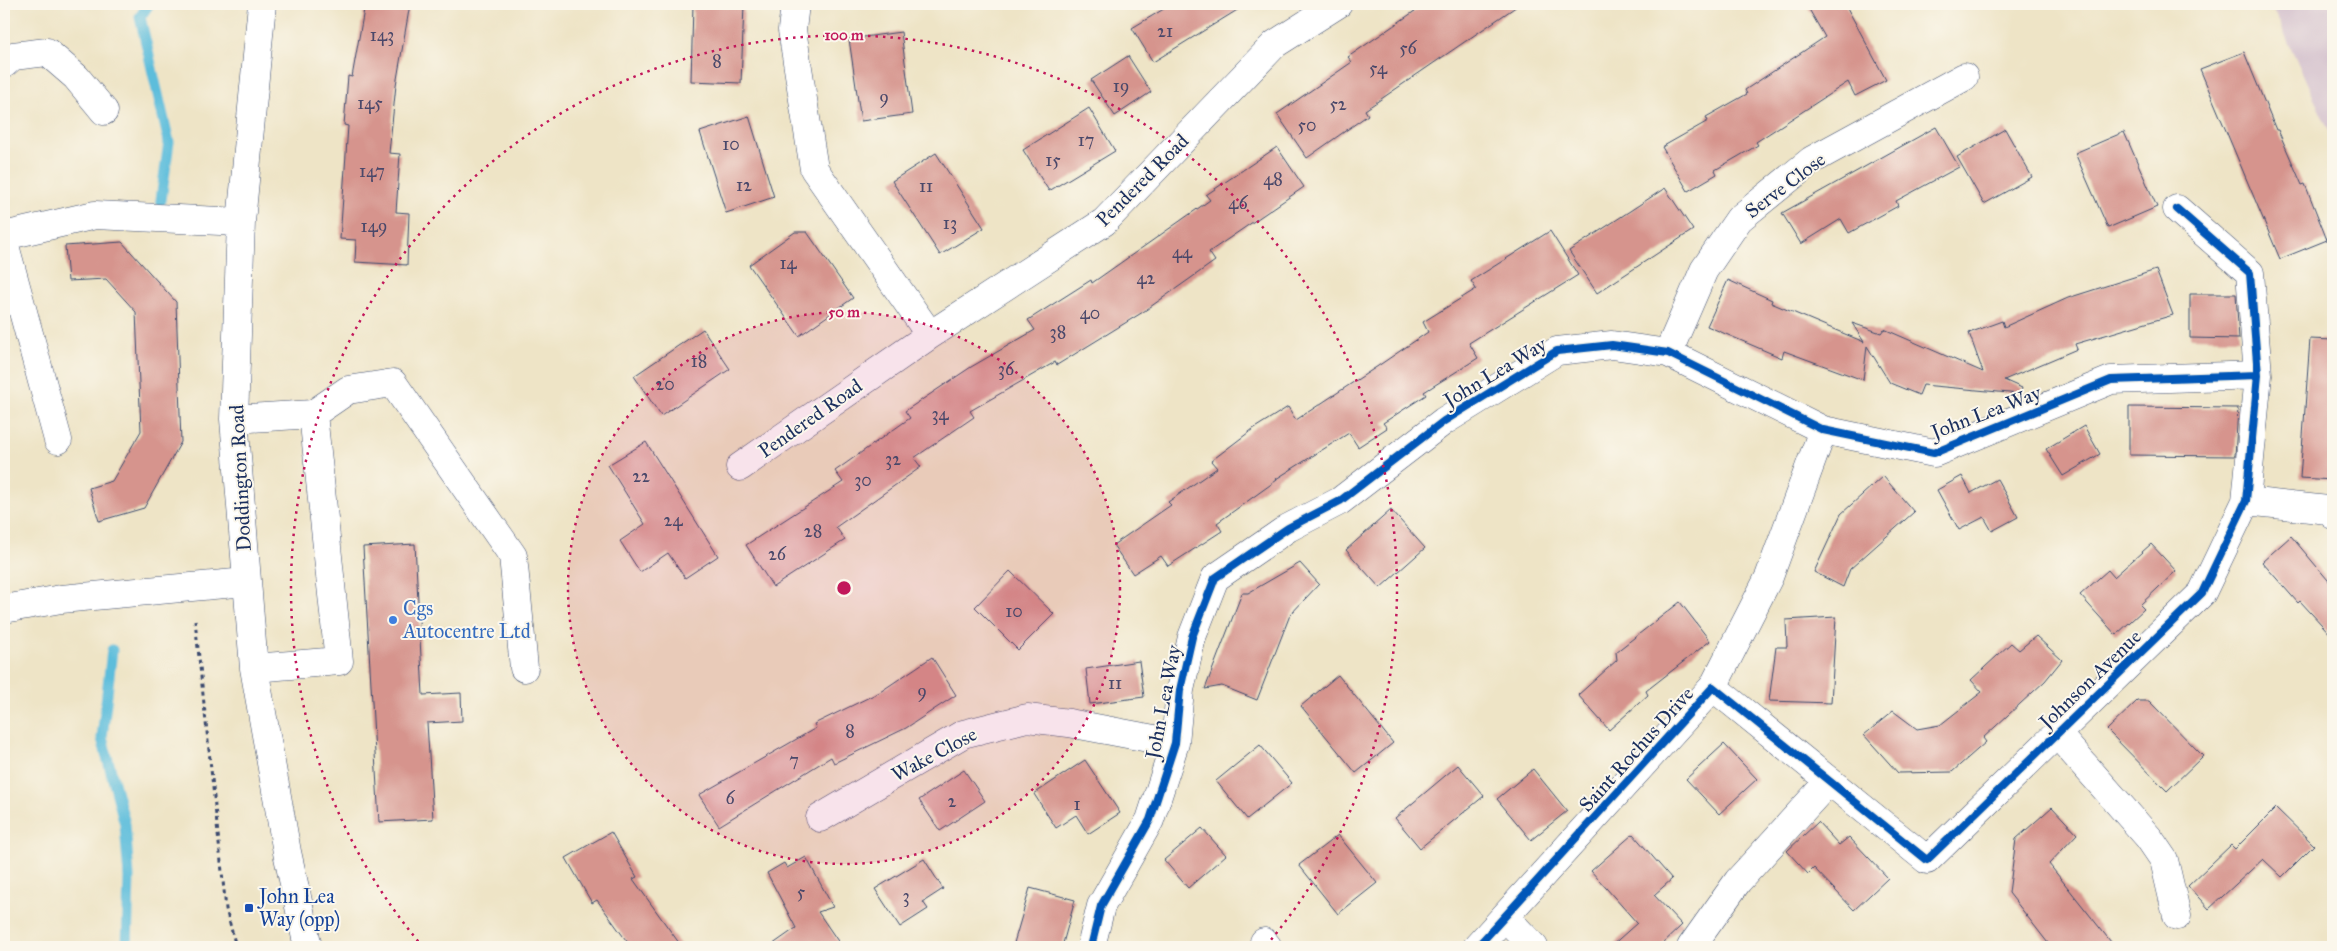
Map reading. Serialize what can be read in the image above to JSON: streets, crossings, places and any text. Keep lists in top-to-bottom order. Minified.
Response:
{"streets":{"street":["Pendered Road","Serve Close","John Lea Way","Doddington Road","Johnson Avenue","Saint Rochus Drive","Wake Close"]},"crossings":[["Serve Close","John Lea Way"],["John Lea Way","Saint Rochus Drive"],["John Lea Way","Wake Close"],["Johnson Avenue","Saint Rochus Drive"]],"places":{"other":["Cgs Autocentre Ltd"],"transit":["John Lea Way (opp)"]},"house_numbers":["21","143","56","8","54","19","9","145","52","50","17","10","15","147","48","12","11","46","13","149","44","14","42","40","38","18","36","20","34","32","22","30","24","28","26","10","11","9","8","7","6","2","1","5","3"],"rings":["100 m","50 m"]}
